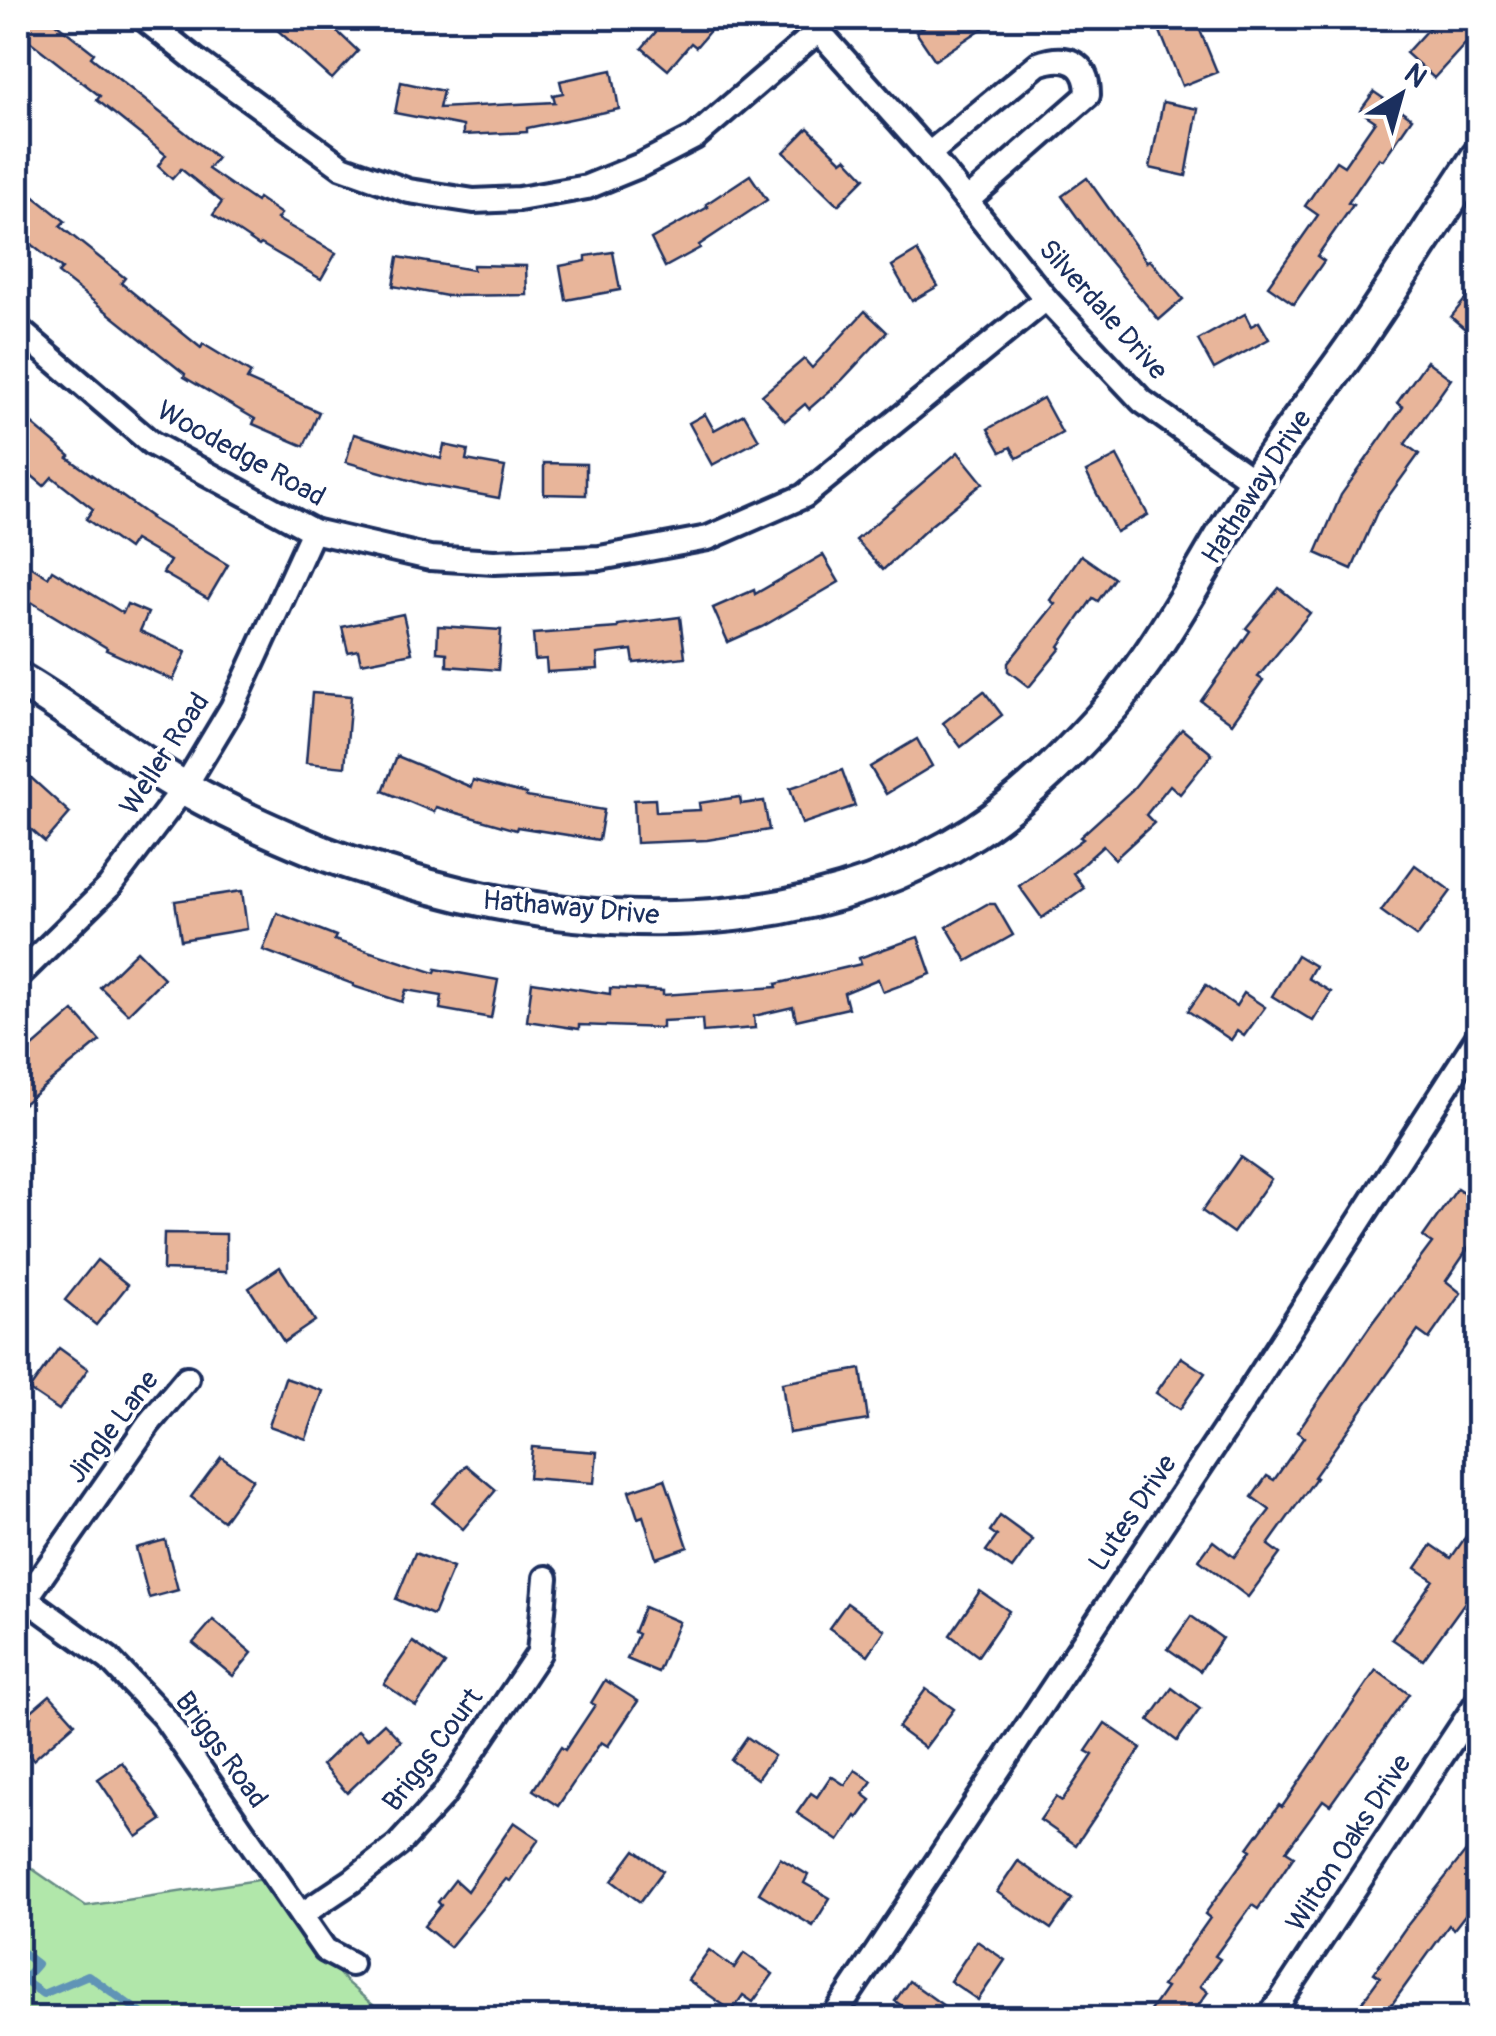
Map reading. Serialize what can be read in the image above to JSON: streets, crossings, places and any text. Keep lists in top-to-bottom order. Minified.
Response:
{"streets":{"street":["Silverdale Drive","Woodedge Road","Hathaway Drive","Weller Road","Jingle Lane","Lutes Drive","Briggs Road","Briggs Court","Wilton Oaks Drive"]},"crossings":[["Silverdale Drive","Woodedge Road"],["Silverdale Drive","Hathaway Drive"],["Woodedge Road","Weller Road"],["Hathaway Drive","Weller Road"],["Jingle Lane","Briggs Road"],["Briggs Road","Briggs Court"]],"north":"top right"}
